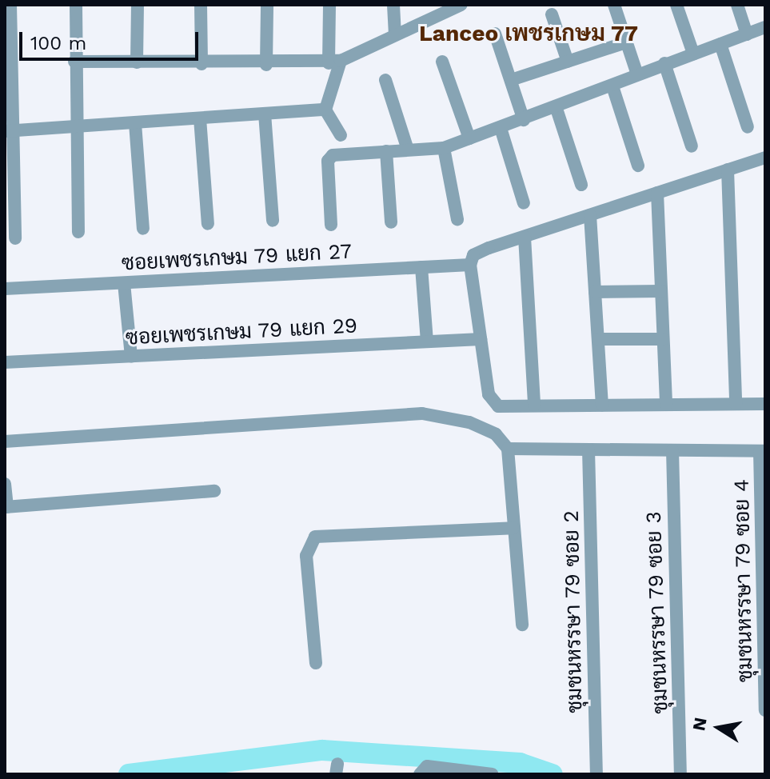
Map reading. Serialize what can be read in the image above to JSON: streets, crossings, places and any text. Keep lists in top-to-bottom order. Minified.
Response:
{"streets":{"street":["ซอยเพชรเกษม 79 แยก 27","ซอยเพชรเกษม 79 แยก 29","ชุมชนหรรษา 79 ซอย 4","ชุมชนหรรษา 79 ซอย 2","ชุมชนหรรษา 79 ซอย 3"]},"districts":["Lanceo เพชรเกษม 77"],"scale_bar":"100 m","north":"left"}
